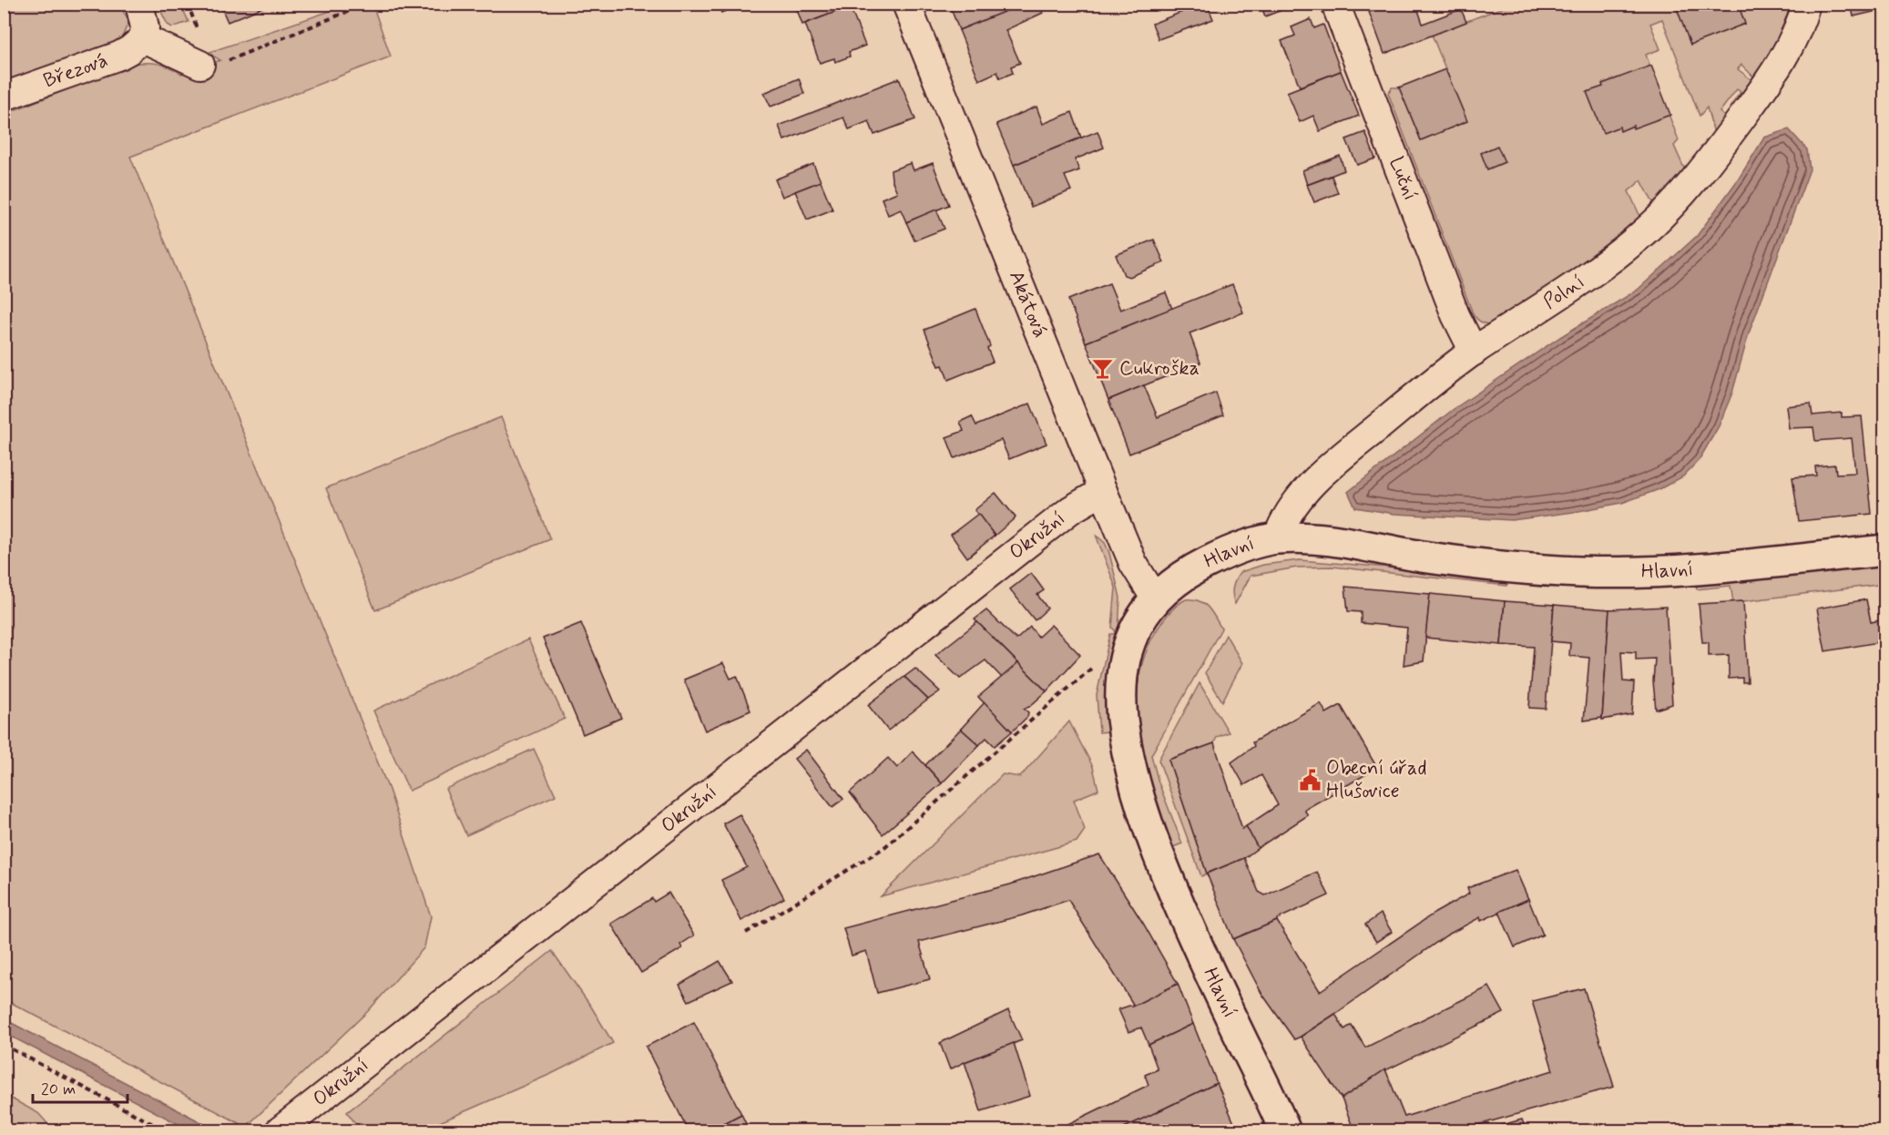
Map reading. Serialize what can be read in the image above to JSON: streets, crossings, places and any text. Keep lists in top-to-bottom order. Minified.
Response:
{"streets":{"street":["Březová","Luční","Polní","Akátová","Okružní","Hlavní"]},"crossings":[["Luční","Polní"],["Polní","Hlavní"],["Akátová","Okružní"],["Akátová","Hlavní"]],"places":{"bar":["Cukroška"],"public building":["Obecní úřad Hlušovice"]},"scale_bar":"20 m"}
